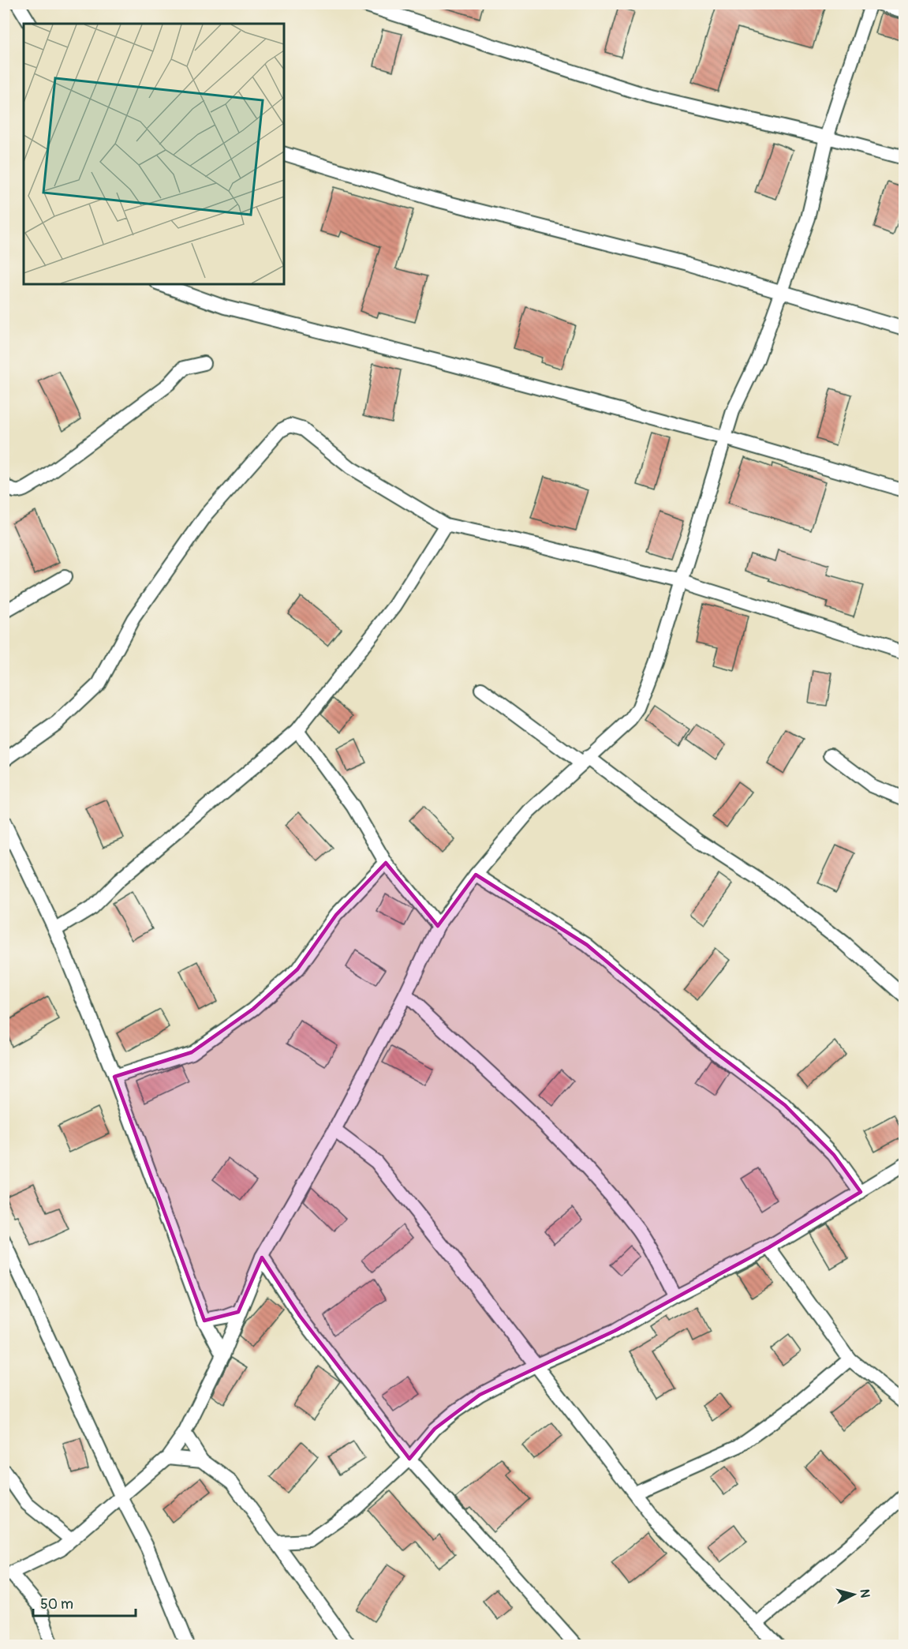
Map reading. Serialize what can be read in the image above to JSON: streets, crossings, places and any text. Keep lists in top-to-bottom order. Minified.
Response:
{"scale_bar":"50 m","north":"right"}
